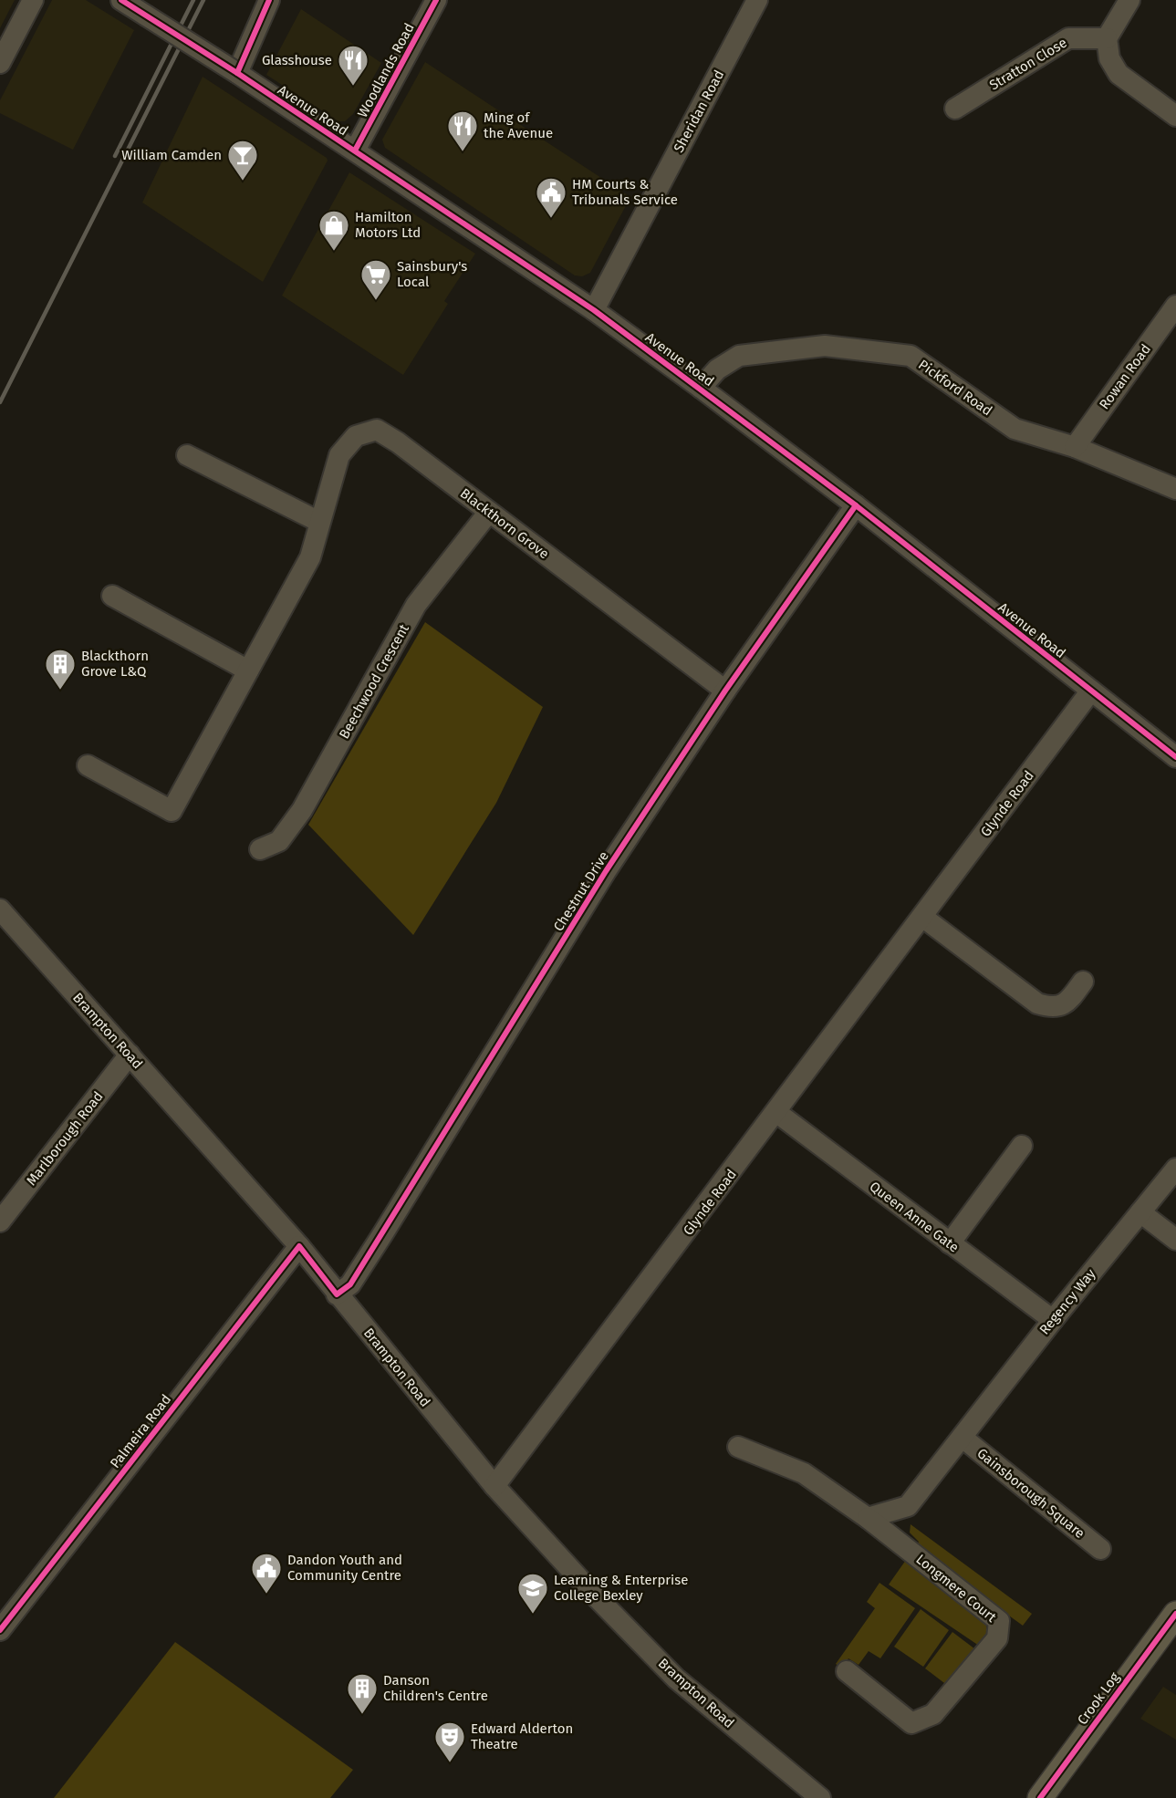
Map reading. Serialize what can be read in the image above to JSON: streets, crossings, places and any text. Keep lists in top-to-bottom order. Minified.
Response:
{"streets":{"main road":["Crook Log"],"street":["Stratton Close","Woodlands Road","Avenue Road","Sheridan Road","Rowan Road","Pickford Road","Blackthorn Grove","Beechwood Crescent","Glynde Road","Chestnut Drive","Brampton Road","Marlborough Road","Queen Anne Gate","Regency Way","Palmeira Road","Gainsborough Square","Longmere Court"]},"crossings":[["Woodlands Road","Avenue Road"],["Avenue Road","Sheridan Road"],["Avenue Road","Pickford Road"],["Avenue Road","Glynde Road"],["Avenue Road","Chestnut Drive"],["Rowan Road","Pickford Road"],["Blackthorn Grove","Beechwood Crescent"],["Blackthorn Grove","Chestnut Drive"],["Glynde Road","Brampton Road"],["Glynde Road","Queen Anne Gate"],["Chestnut Drive","Brampton Road"],["Brampton Road","Marlborough Road"],["Brampton Road","Palmeira Road"],["Queen Anne Gate","Regency Way"],["Regency Way","Gainsborough Square"],["Regency Way","Longmere Court"]],"places":{"restaurant":["Glasshouse","Ming of the Avenue"],"bar":["William Camden"],"public building":["HM Courts & Tribunals Service","Dandon Youth and Community Centre"],"shop":["Hamilton Motors Ltd"],"supermarket":["Sainsbury's Local"],"building":["Blackthorn Grove L&Q","Danson Children's Centre"],"school or university":["Learning & Enterprise College Bexley"],"theatre":["Edward Alderton Theatre"]}}
